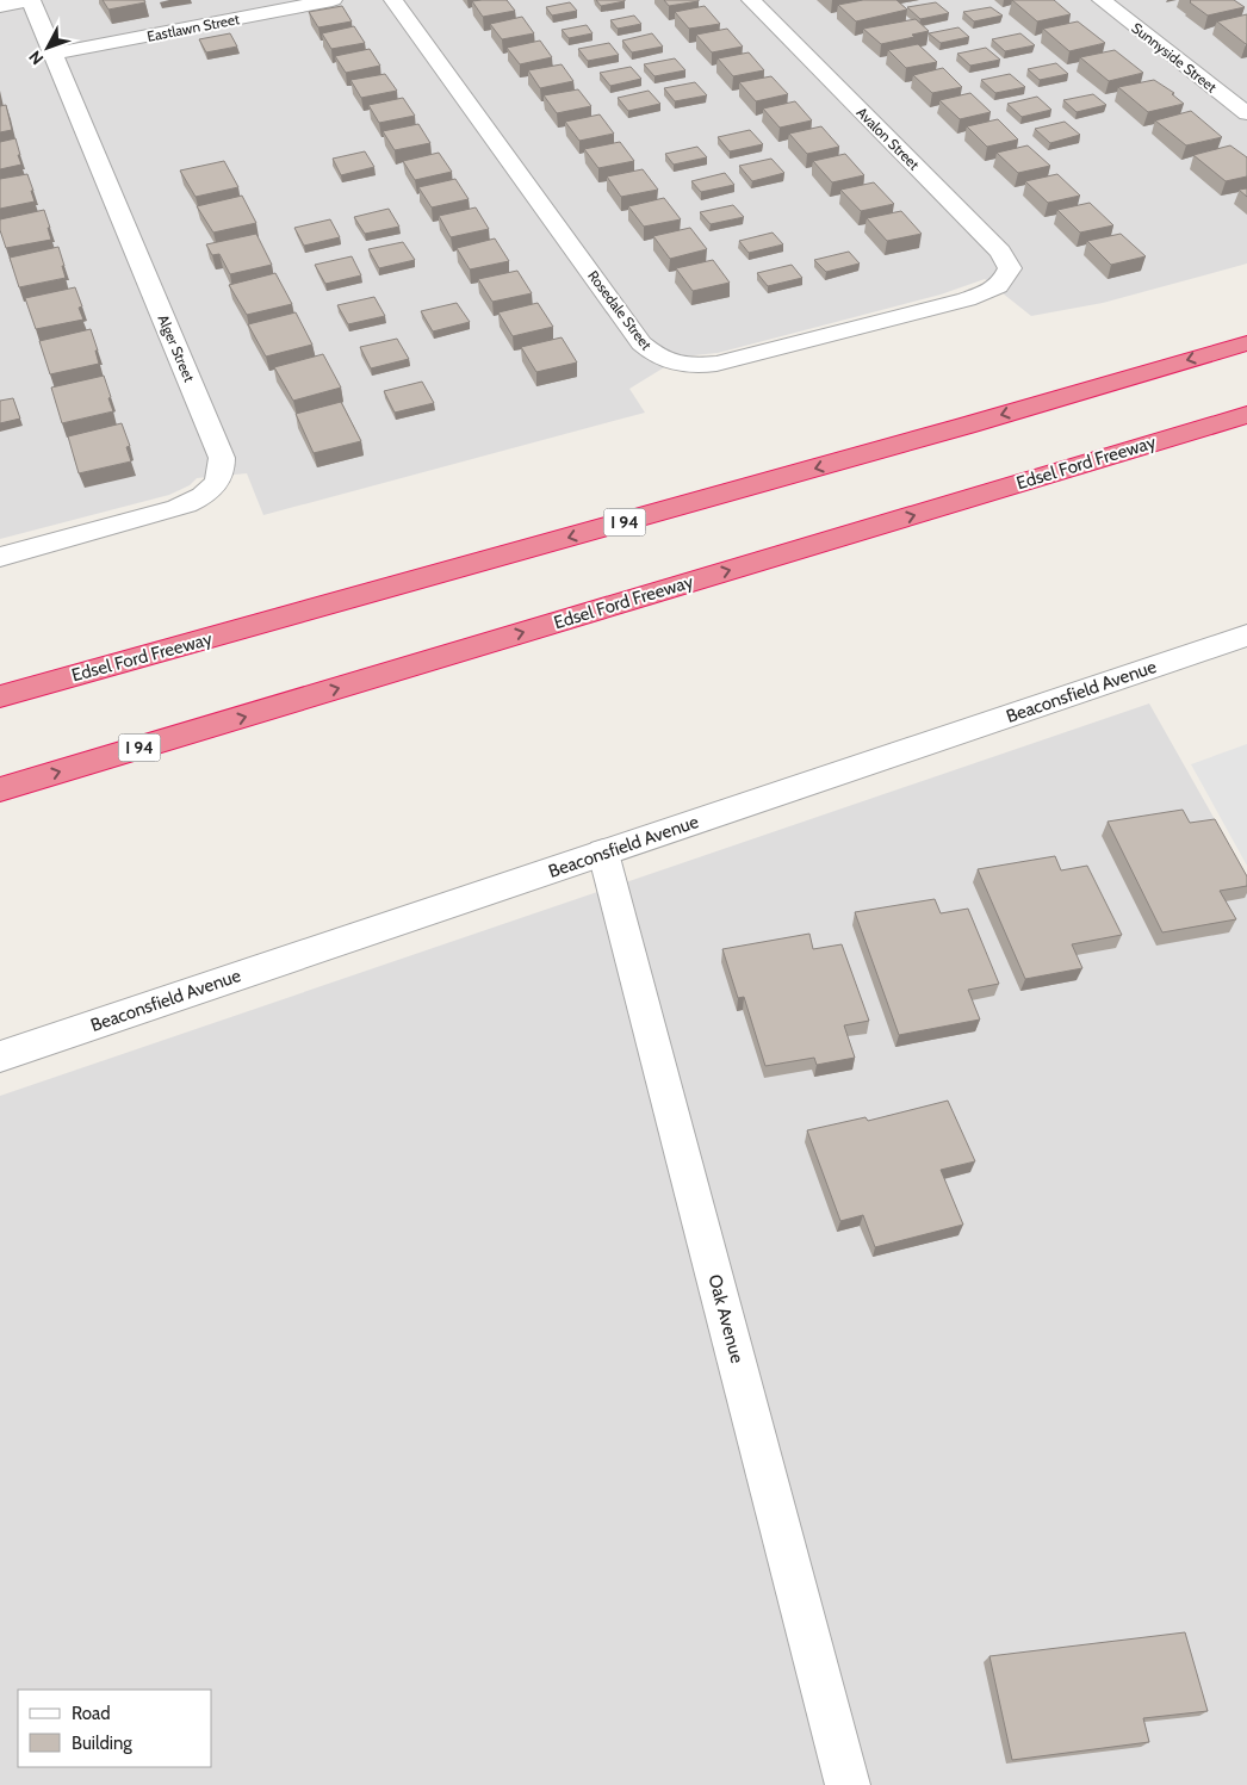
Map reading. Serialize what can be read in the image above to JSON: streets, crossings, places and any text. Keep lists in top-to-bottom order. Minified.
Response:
{"streets":{"highway":["Edsel Ford Freeway","I 94"],"street":["Eastlawn Street","Sunnyside Street","Avalon Street","Rosedale Street","Alger Street","Beaconsfield Avenue","Oak Avenue"]},"crossings":[["Eastlawn Street","Alger Street"],["Avalon Street","Rosedale Street"],["Beaconsfield Avenue","Oak Avenue"]],"legend":["Road","Building"],"north":"bottom left"}
